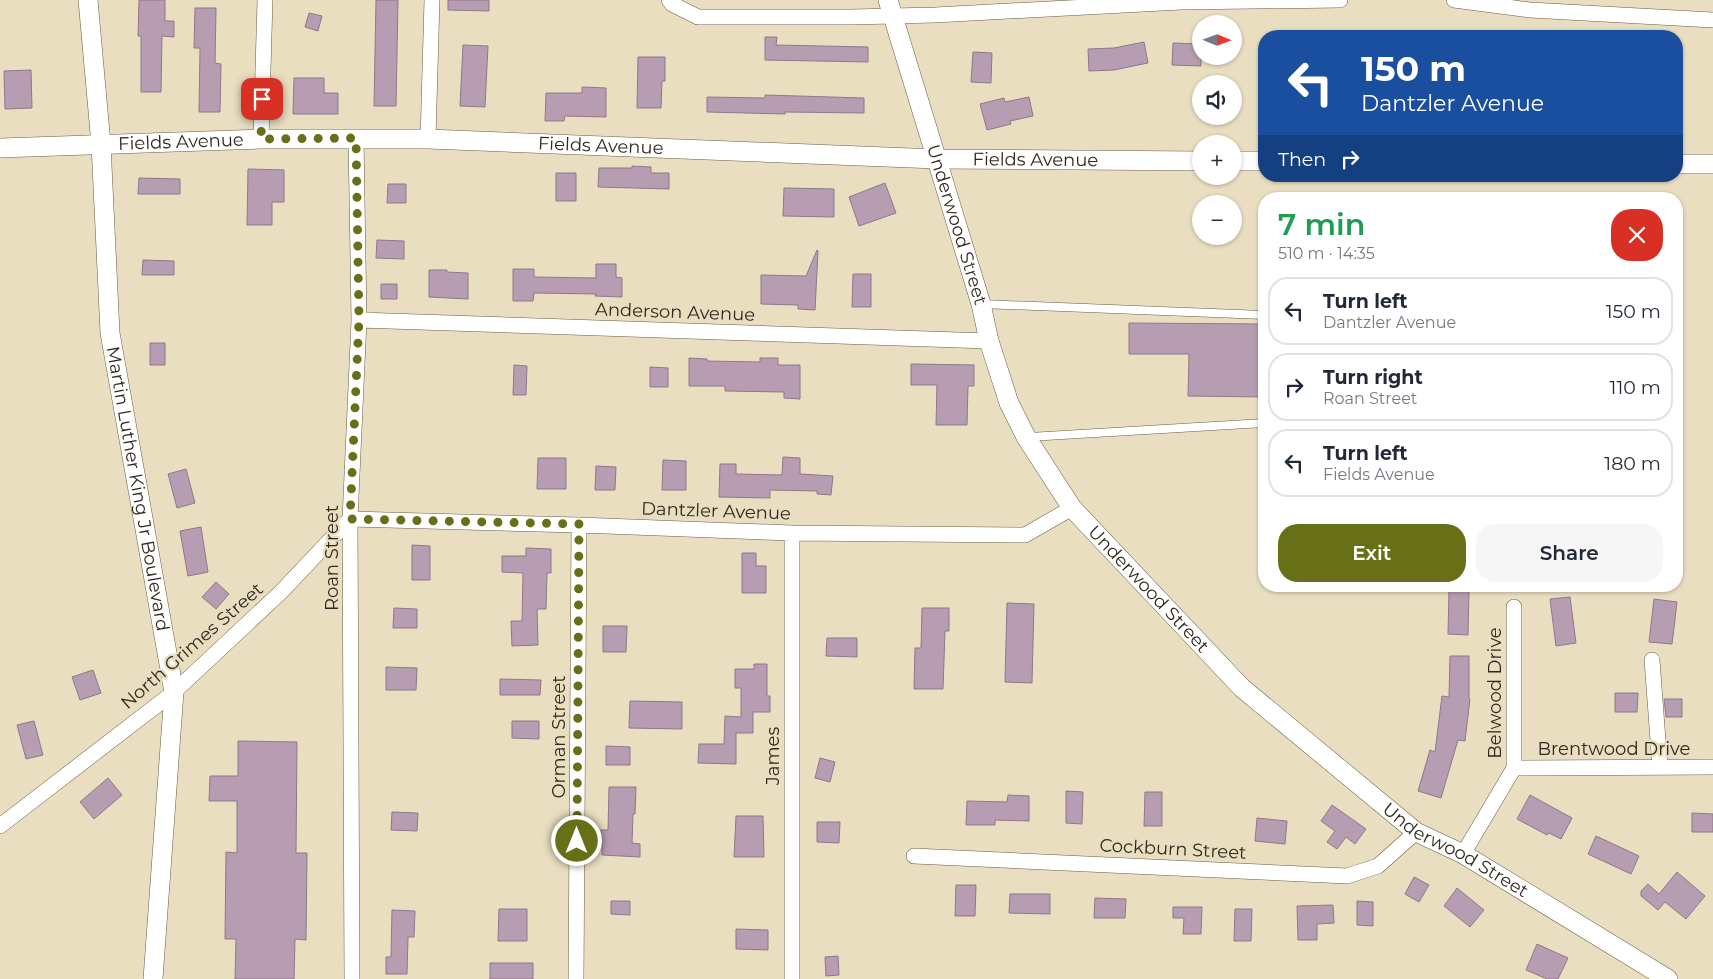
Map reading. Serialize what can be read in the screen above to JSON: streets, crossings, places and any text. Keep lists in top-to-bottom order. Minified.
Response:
{"streets":{"street":["Fields Avenue","Underwood Street","Anderson Avenue","Martin Luther King Jr Boulevard","Dantzler Avenue","Roan Street","North Grimes Street","Belwood Drive","Orman Street","Brentwood Drive","James","Cockburn Street"]},"crossings":[["Fields Avenue","Underwood Street"],["Fields Avenue","Martin Luther King Jr Boulevard"],["Fields Avenue","Roan Street"],["Underwood Street","Anderson Avenue"],["Underwood Street","Dantzler Avenue"],["Underwood Street","Belwood Drive"],["Underwood Street","Cockburn Street"],["Anderson Avenue","Roan Street"],["Martin Luther King Jr Boulevard","North Grimes Street"],["Dantzler Avenue","Roan Street"],["Dantzler Avenue","North Grimes Street"],["Dantzler Avenue","Orman Street"],["Dantzler Avenue","James"],["Roan Street","North Grimes Street"],["Belwood Drive","Brentwood Drive"]],"north":"right","page":{"map_buttons":["+","−"],"turn":["150 m","Dantzler Avenue"],"then":"Then","heading":["7 min","510 m · 14:35"],"list":[{"name":"Turn left","note":"Dantzler Avenue","value":"150 m"},{"name":"Turn right","note":"Roan Street","value":"110 m"},{"name":"Turn left","note":"Fields Avenue","value":"180 m"}],"buttons":["Exit","Share"]}}
